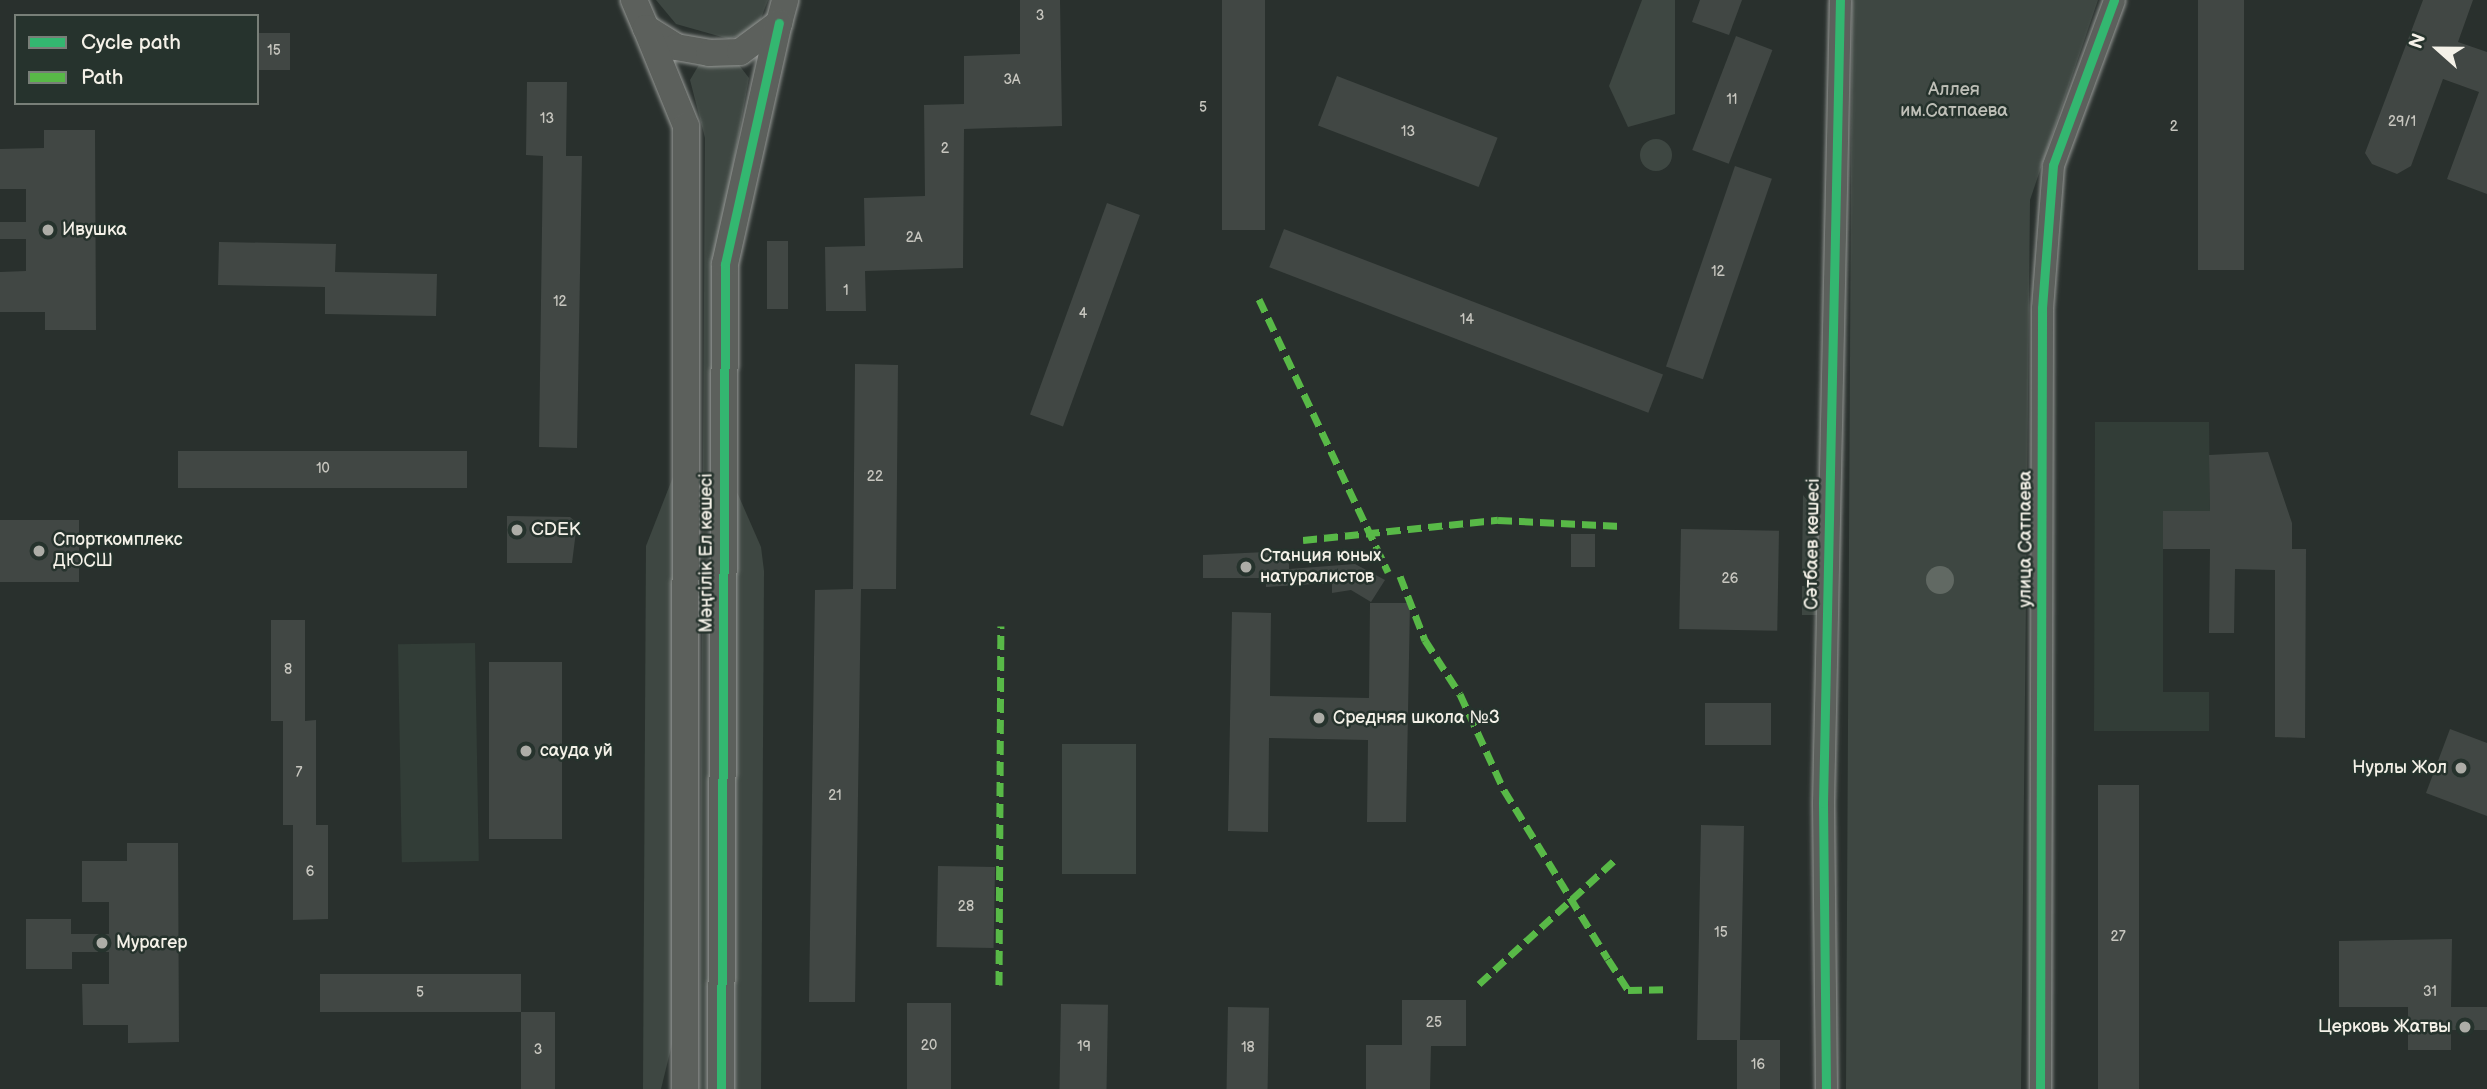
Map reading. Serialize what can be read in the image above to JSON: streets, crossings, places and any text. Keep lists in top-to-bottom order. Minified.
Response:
{"streets":{"street":["улица Сатпаева","Сәтбаев көшесі","Мәңгілік Ел көшесі"]},"parks":["Аллея им.Сатпаева"],"places":["Ивушка","CDEK","Спорткомплекс ДЮСШ","Станция юных натуралистов","Средняя школа №3","сауда уй","Нурлы Жол","Мурагер","Церковь Жатвы"],"house_numbers":["3","15","3А","11","5","13","29/1","2","13","2","2А","12","1","12","4","14","10","22","26","8","7","21","6","28","15","27","31","5","25","20","19","18","3","16"],"legend":["Cycle path","Path"],"north":"left"}
